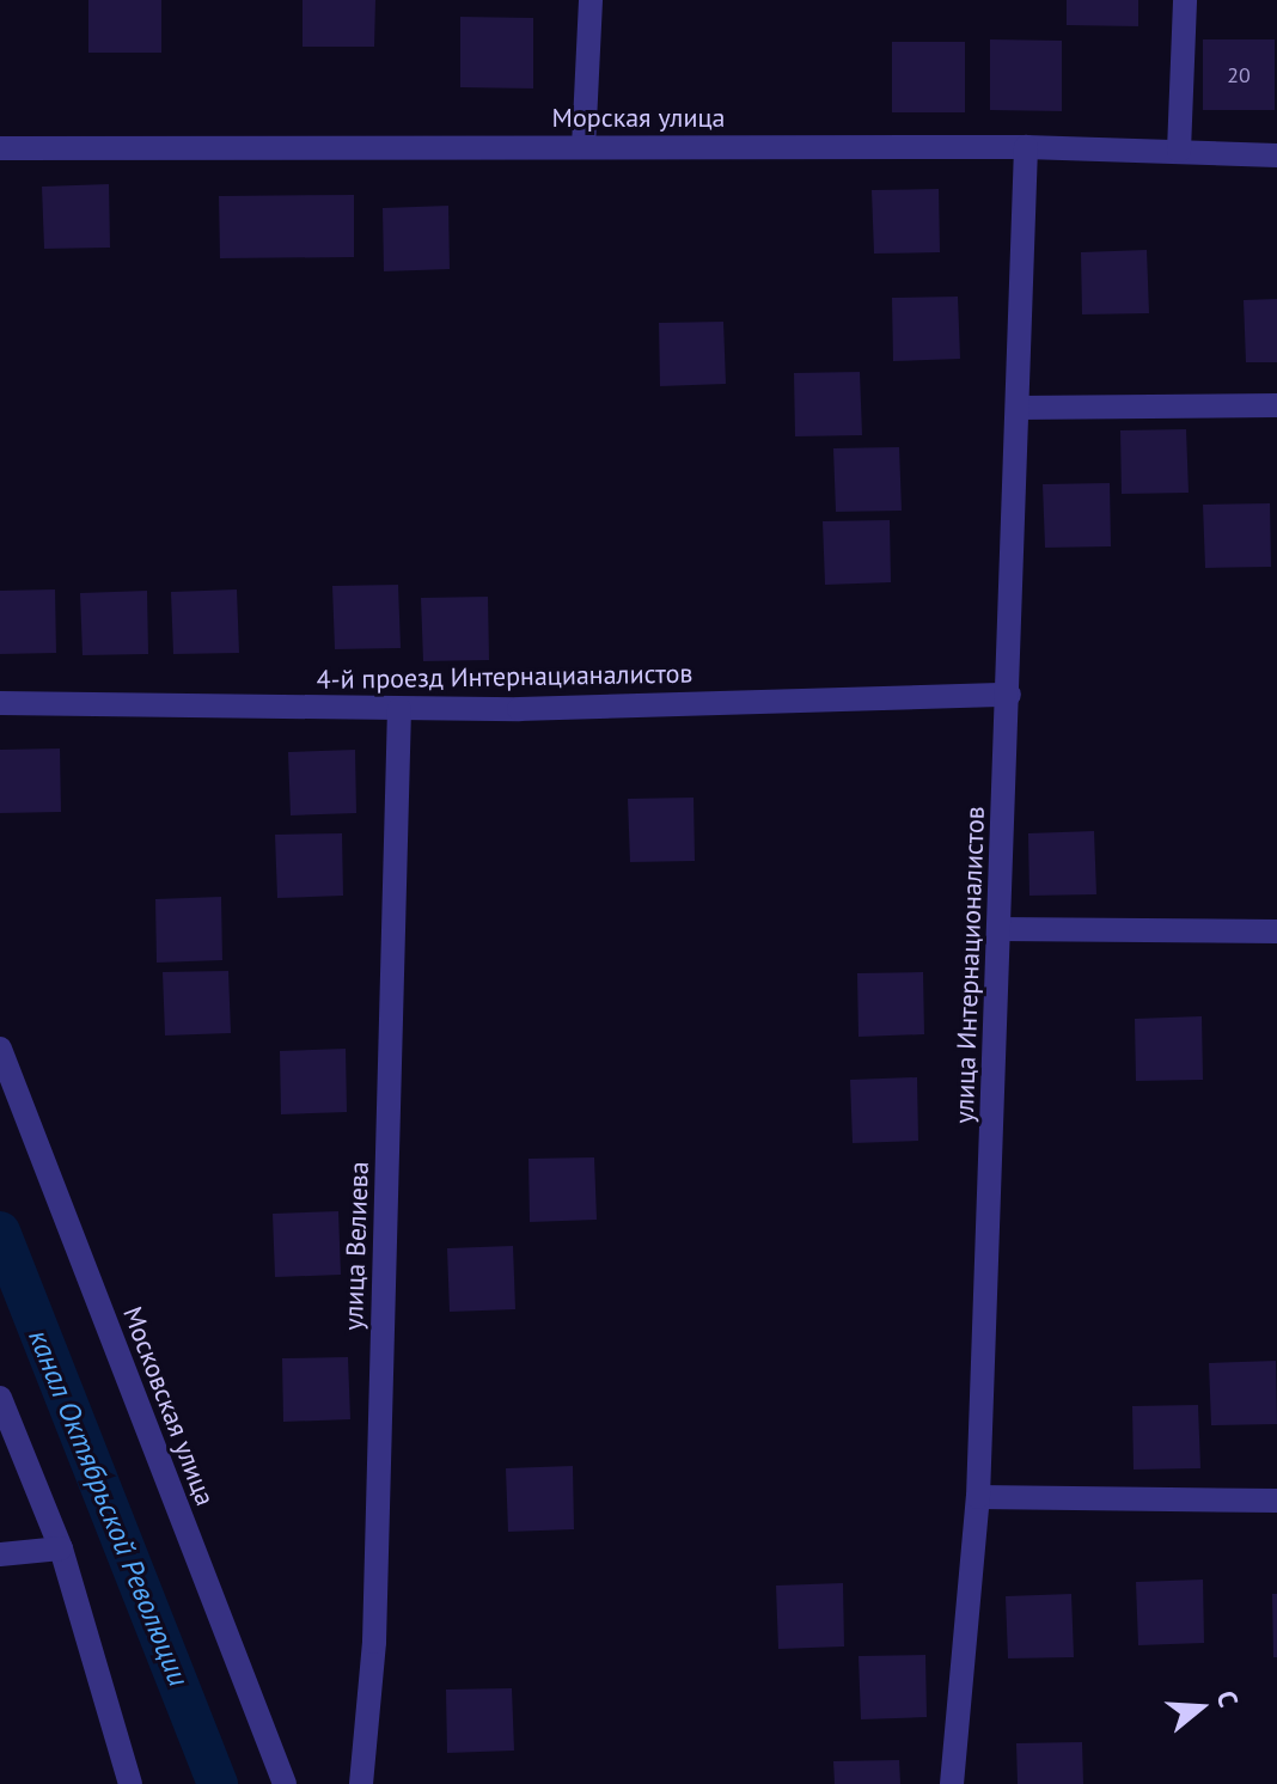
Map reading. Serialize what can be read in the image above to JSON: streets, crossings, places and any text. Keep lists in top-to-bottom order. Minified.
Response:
{"streets":{"street":["Морская улица","4-й проезд Интернацианалистов","улица Интернационалистов","улица Велиева","Московская улица"]},"crossings":[["Морская улица","улица Интернационалистов"],["4-й проезд Интернацианалистов","улица Интернационалистов"],["4-й проезд Интернацианалистов","улица Велиева"]],"water":["канал Октябрьской Революции"],"house_numbers":["20"],"north":"right"}
